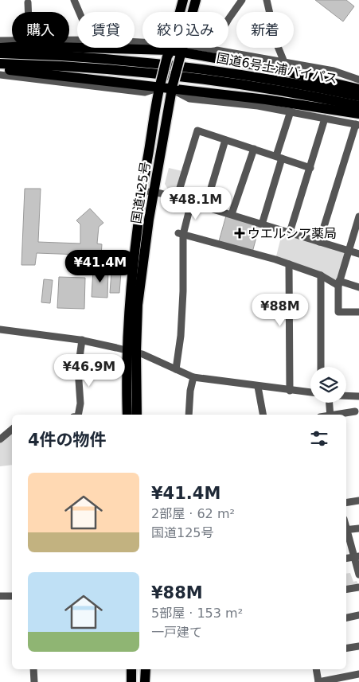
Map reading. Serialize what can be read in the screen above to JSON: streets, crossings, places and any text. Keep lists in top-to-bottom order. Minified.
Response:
{"streets":{"highway":["国道6号土浦バイパス","国道125号"]},"places":{"health":["ウエルシア薬局"]},"page":{"chip":["購入","賃貸","絞り込み","新着"],"price":["¥48.1M","¥41.4M","¥88M","¥46.9M"],"heading":"4件の物件","list":[{"name":"¥41.4M","note":"2部屋 · 62 m² · 国道125号"},{"name":"¥88M","note":"5部屋 · 153 m² · 一戸建て"}]}}
